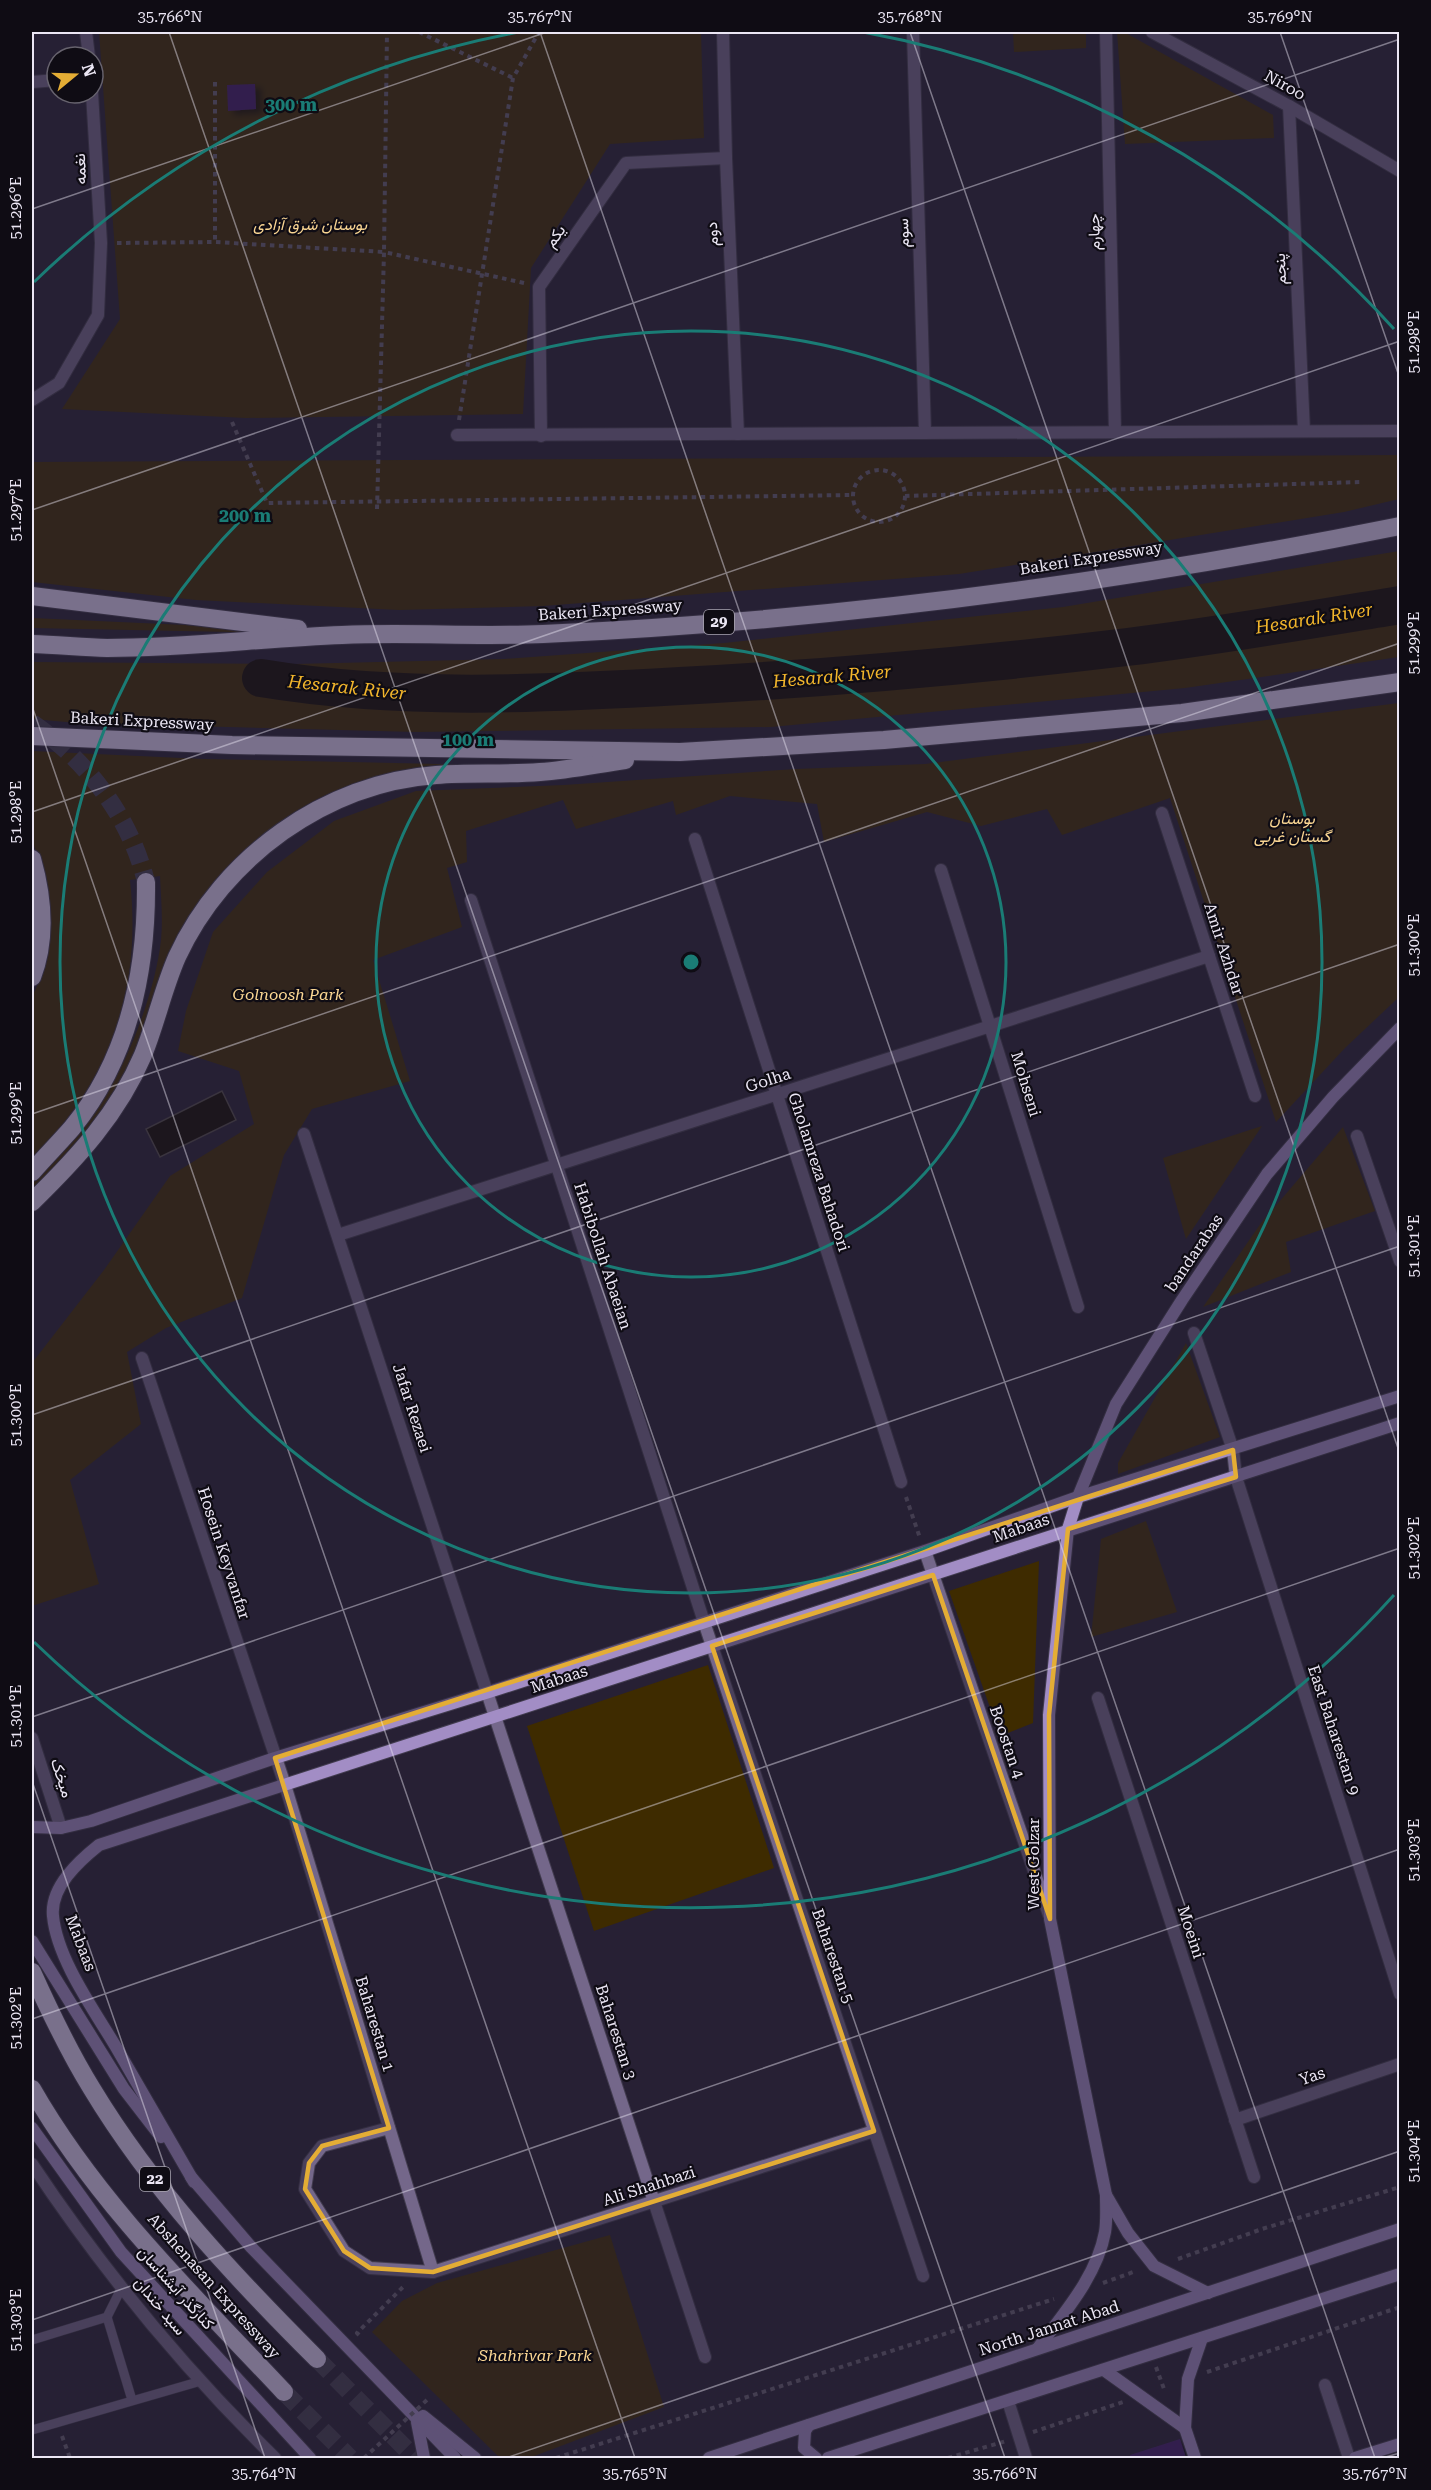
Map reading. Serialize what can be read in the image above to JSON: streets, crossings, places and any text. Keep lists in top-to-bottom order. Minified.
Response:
{"streets":{"highway":["Bakeri Expressway","29","22","Abshenasan Expressway"],"street":["Niroo","نغمه","چهارم","سوم","دوم","یکم","پنجم","Amir Azhdar","Golha","Mohseni","Gholamreza Bahadori","bandarabas","Habibollah Abaeian","Jafar Rezaei","Mabaas","Hosein Keyvanfar","East Baharestan 9","Boostan 4","میخک","West Golzar","Moeini","Baharestan 5","Baharestan 1","Baharestan 3","Yas","Ali Shahbazi","کنارگذر آبشناسان","سید خندان","North Jannat Abad"]},"crossings":[["Niroo","پنجم"],["دوم","یکم"],["Amir Azhdar","Golha"],["Golha","Mohseni"],["Golha","Gholamreza Bahadori"],["Golha","Habibollah Abaeian"],["Golha","Jafar Rezaei"],["bandarabas","Mabaas"],["bandarabas","West Golzar"],["Habibollah Abaeian","Mabaas"],["Habibollah Abaeian","Baharestan 5"],["Jafar Rezaei","Mabaas"],["Jafar Rezaei","Baharestan 3"],["Mabaas","Hosein Keyvanfar"],["Mabaas","East Baharestan 9"],["Mabaas","Boostan 4"],["Mabaas","میخک"],["Mabaas","West Golzar"],["Mabaas","Baharestan 5"],["Mabaas","Baharestan 1"],["Mabaas","Baharestan 3"],["Hosein Keyvanfar","Baharestan 1"],["Boostan 4","West Golzar"],["West Golzar","North Jannat Abad"],["Moeini","Yas"],["Baharestan 5","Ali Shahbazi"],["Baharestan 1","Ali Shahbazi"],["Baharestan 3","Ali Shahbazi"]],"water":["Hesarak River"],"parks":["بوستان شرق آزادی","بوستان گستان غربی","Golnoosh Park","Shahrivar Park"],"north":"right","coordinates":["35.766°N","35.767°N","35.768°N","35.769°N","51.296°E","51.298°E","51.297°E","51.299°E","51.300°E","51.301°E","51.302°E","51.303°E","51.304°E","35.764°N","35.765°N"],"rings":["300 m","200 m","100 m"]}
